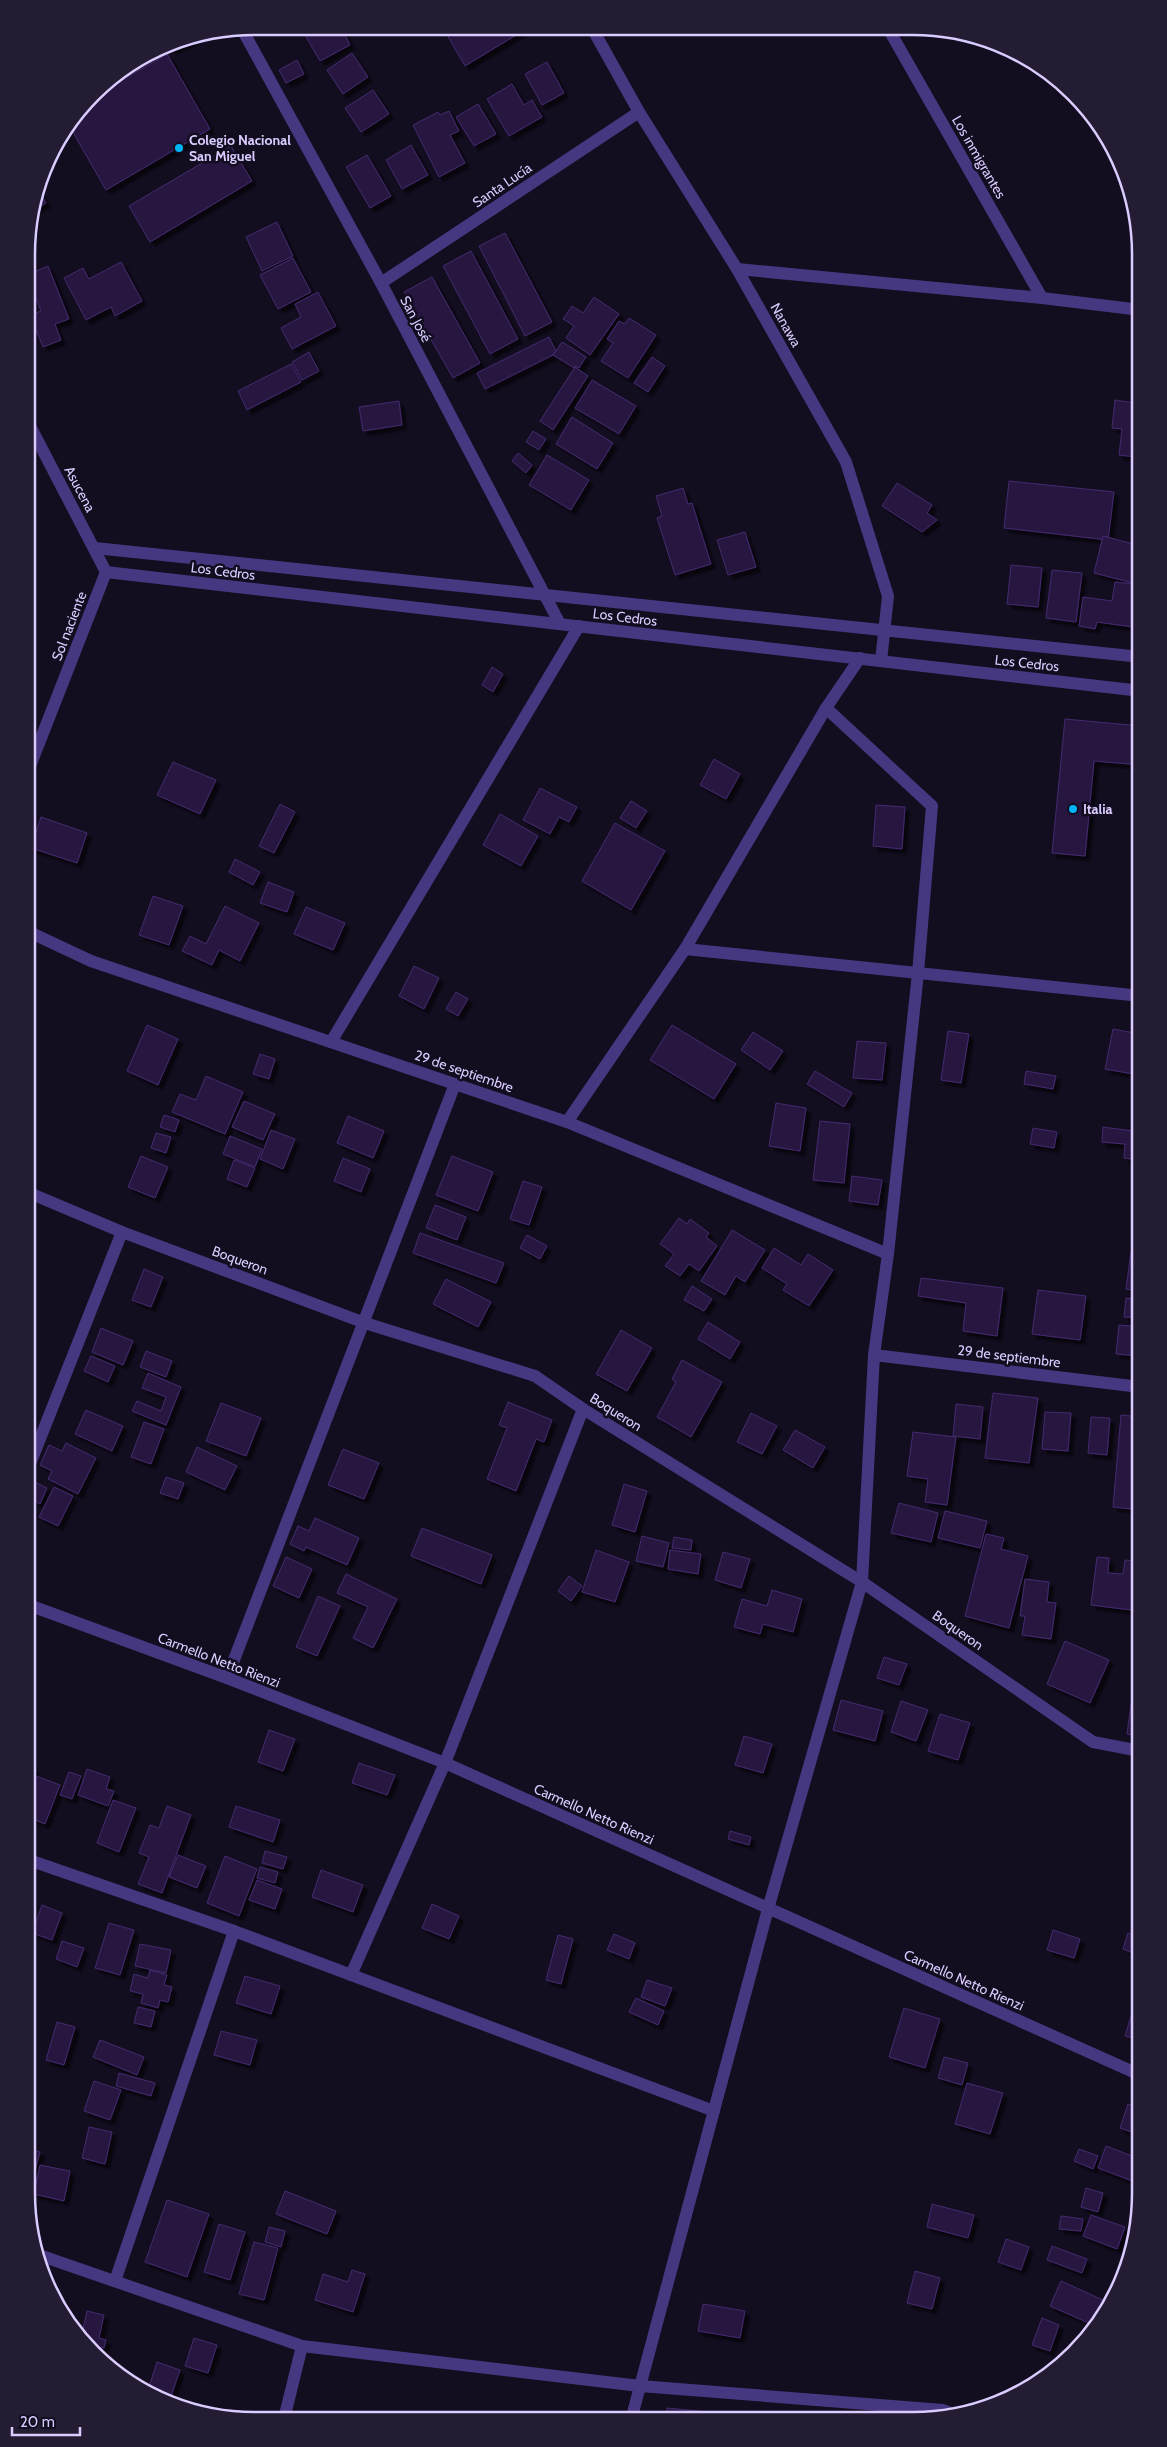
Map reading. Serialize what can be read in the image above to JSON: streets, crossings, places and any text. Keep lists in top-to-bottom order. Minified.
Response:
{"streets":{"street":["Los inmigrantes","Santa Lucía","San José","Nanawa","Asucena","Los Cedros","Sol naciente","29 de septiembre","Boqueron","Carmello Netto Rienzi"]},"crossings":[["Santa Lucía","San José"],["Santa Lucía","Nanawa"],["San José","Los Cedros"],["Nanawa","Los Cedros"],["Asucena","Los Cedros"],["Asucena","Sol naciente"],["Los Cedros","Sol naciente"]],"places":["Colegio Nacional San Miguel","Italia"],"scale_bar":"20 m"}
